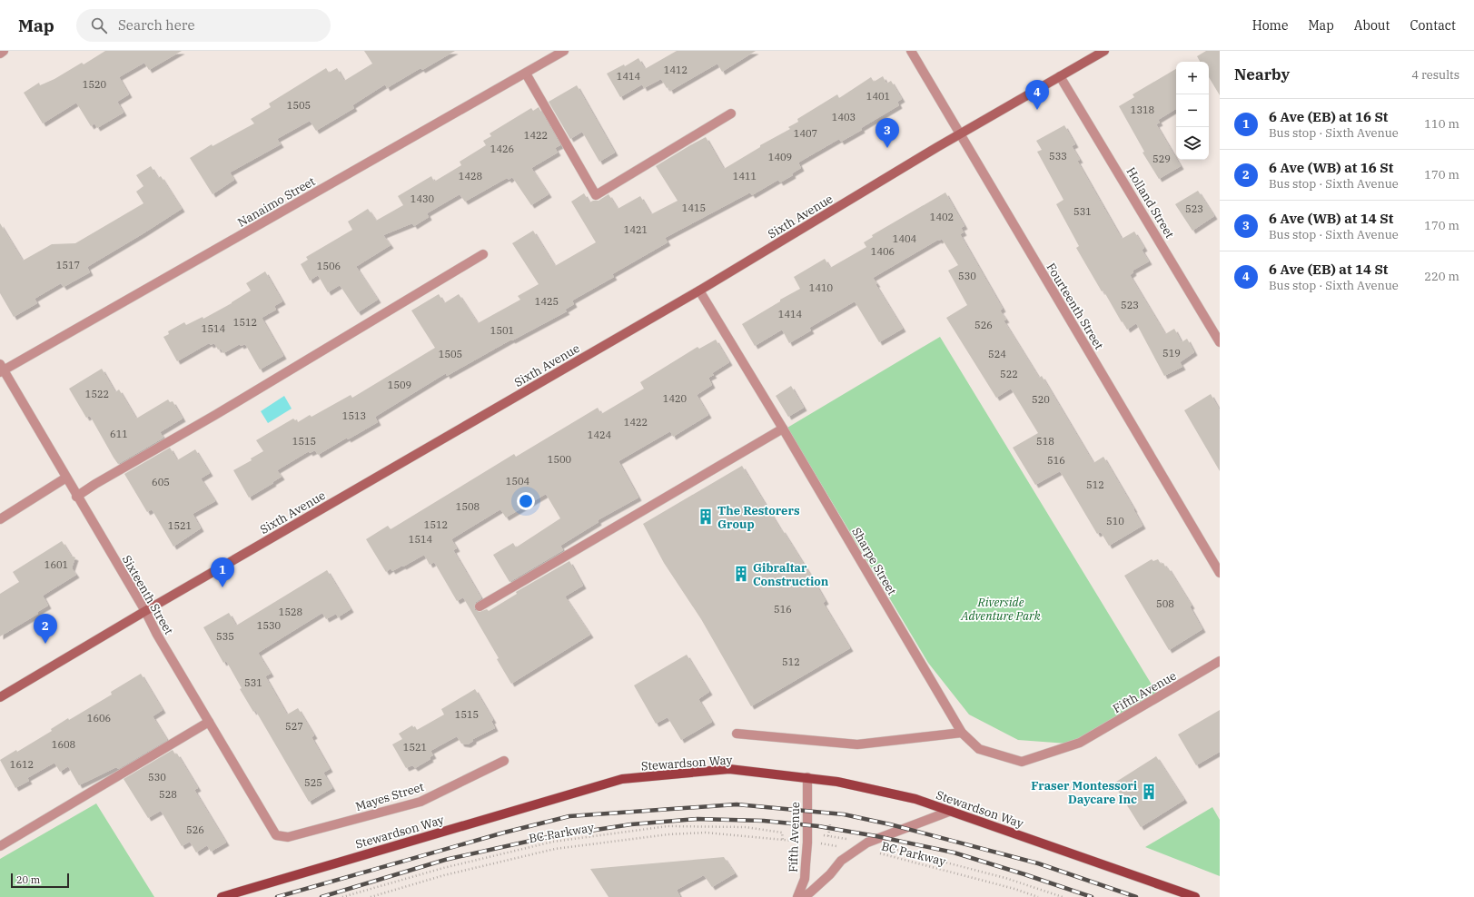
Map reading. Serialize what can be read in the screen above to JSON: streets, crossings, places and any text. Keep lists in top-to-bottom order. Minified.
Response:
{"streets":{"main road":["Stewardson Way"],"street":["Nanaimo Street","Holland Street","Sixth Avenue","Fourteenth Street","Sharpe Street","Sixteenth Street","Fifth Avenue","Mayes Street"],"path":["BC Parkway"]},"crossings":[["Nanaimo Street","Sixteenth Street"],["Holland Street","Sixth Avenue"],["Sixth Avenue","Fourteenth Street"],["Sixth Avenue","Sharpe Street"],["Sixth Avenue","Sixteenth Street"],["Sharpe Street","Fifth Avenue"],["Sixteenth Street","Mayes Street"],["Fifth Avenue","Stewardson Way"],["Fifth Avenue","BC Parkway"]],"parks":["Riverside Adventure Park"],"places":{"building":["The Restorers Group","Gibraltar Construction","Fraser Montessori Daycare Inc"]},"house_numbers":["1412","1414","1520","1401","1505","1318","1403","1407","1422","1426","533","1409","529","1428","1411","1430","1415","523","531","1402","1421","1404","1406","1517","1506","530","1410","1425","523","1414","1512","526","1514","1501","519","1505","524","522","1509","1522","1420","520","1513","1422","611","1424","1515","518","1500","516","1504","605","512","1508","510","1512","1521","1514","1601","508","516","1528","1530","535","512","531","1515","1606","527","1608","1521","1612","530","525","528","526"],"scale_bar":"20 m","page":{"header":"Map","search":"Search here","nav":["Home","Map","About","Contact"],"heading":["Nearby","4 results"],"map_buttons":["+","−"],"pins":["4","3","1","2"],"list":[{"mark":"1","name":"6 Ave (EB) at 16 St","note":"Bus stop · Sixth Avenue","value":"110 m"},{"mark":"2","name":"6 Ave (WB) at 16 St","note":"Bus stop · Sixth Avenue","value":"170 m"},{"mark":"3","name":"6 Ave (WB) at 14 St","note":"Bus stop · Sixth Avenue","value":"170 m"},{"mark":"4","name":"6 Ave (EB) at 14 St","note":"Bus stop · Sixth Avenue","value":"220 m"}],"scale":"20 m"}}
